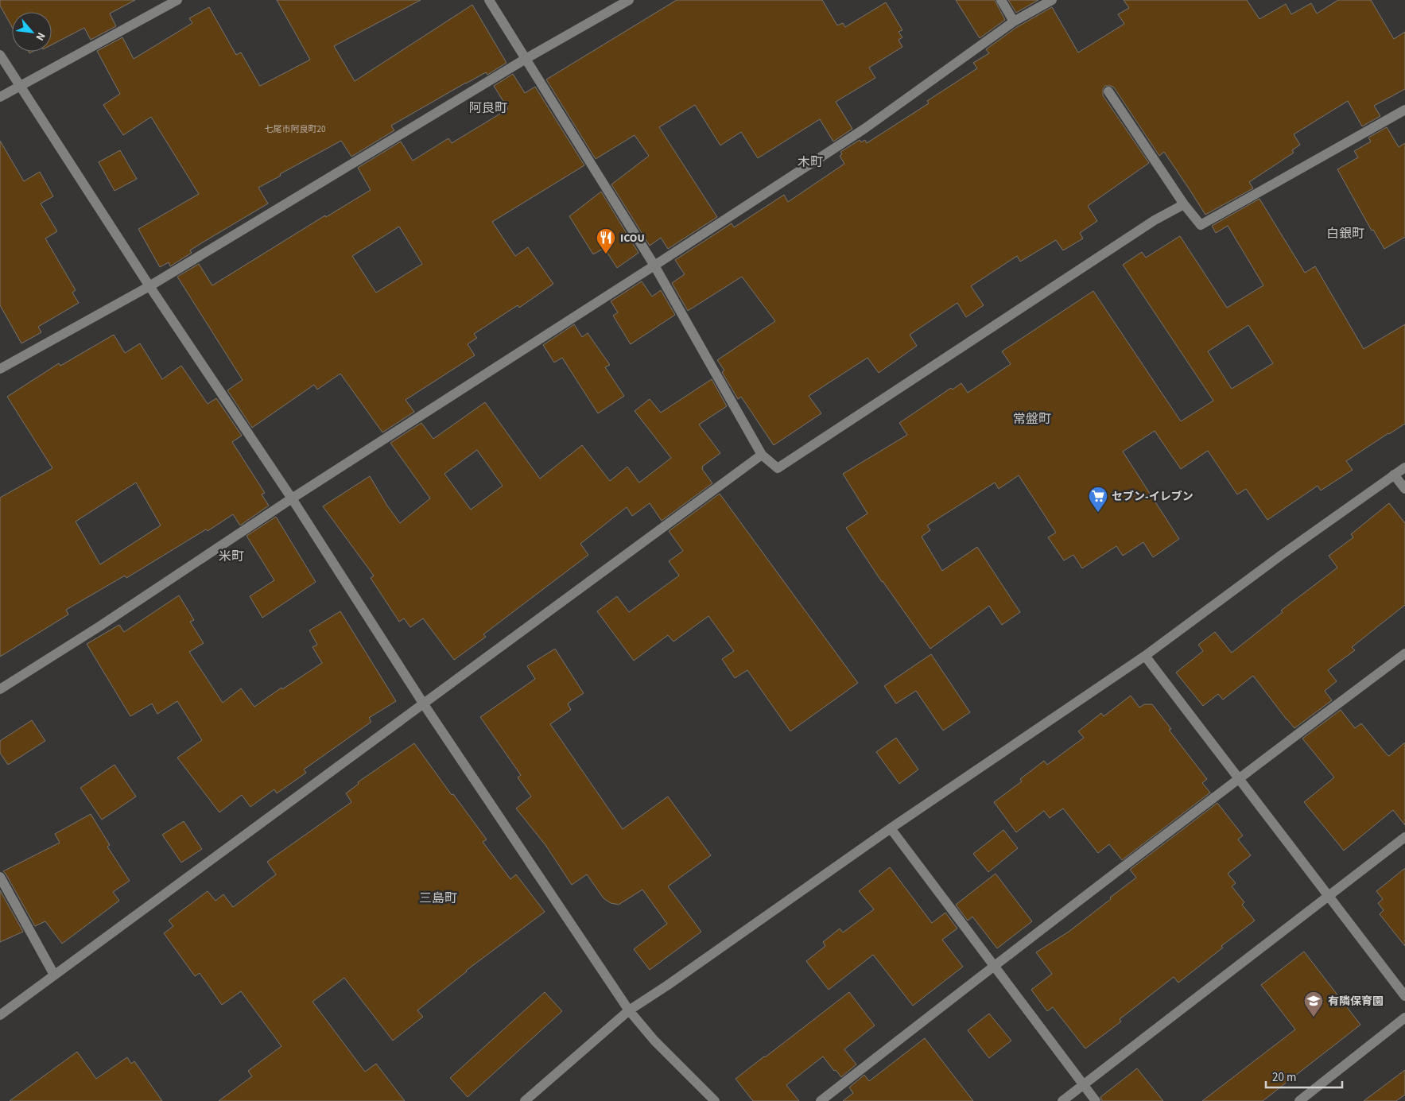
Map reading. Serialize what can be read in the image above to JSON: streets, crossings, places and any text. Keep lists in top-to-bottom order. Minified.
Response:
{"districts":["阿良町","木町","白銀町","常盤町","米町","三島町"],"places":{"restaurant":["ICOU"],"supermarket":["セブン-イレブン"],"school or university":["有隣保育園"]},"house_numbers":["七尾市阿良町20"],"scale_bar":"20 m","north":"bottom right"}
